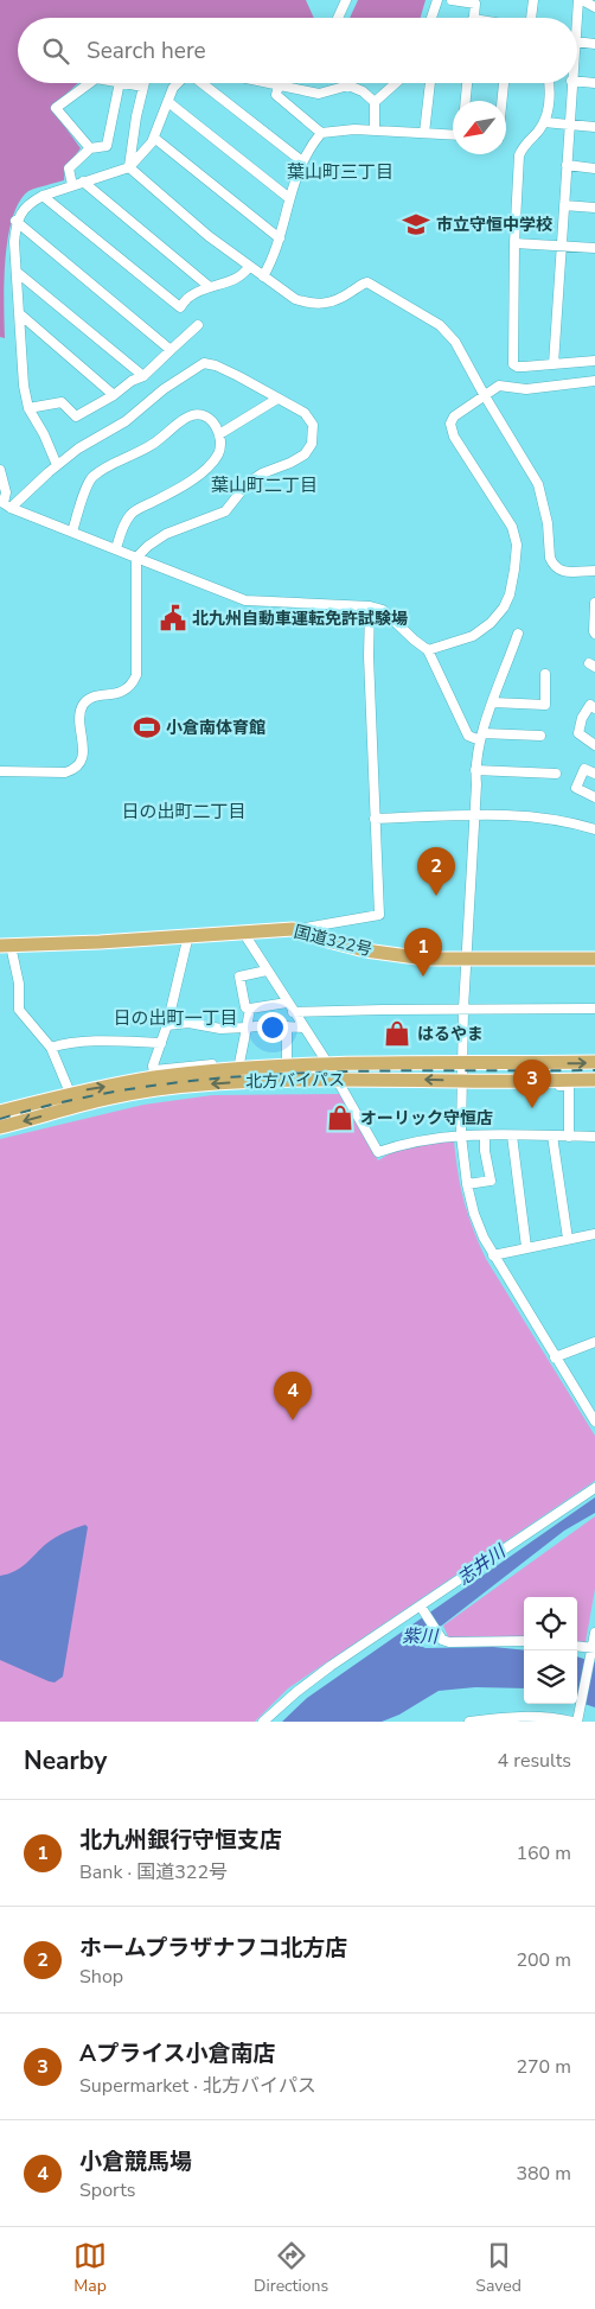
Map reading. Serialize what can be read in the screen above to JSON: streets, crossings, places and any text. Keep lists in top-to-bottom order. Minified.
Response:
{"streets":{"highway":["国道322号","北方バイパス"]},"districts":["葉山町三丁目","葉山町二丁目","日の出町二丁目","日の出町一丁目"],"water":["志井川","紫川"],"places":{"school or university":["市立守恒中学校"],"public building":["北九州自動車運転免許試験場"],"sports":["小倉南体育館"],"shop":["はるやま","オーリック守恒店"]},"north":"bottom left","page":{"search":"Search here","pins":["2","1","3","4"],"heading":["Nearby","4 results"],"list":[{"mark":"1","name":"北九州銀行守恒支店","note":"Bank · 国道322号","value":"160 m"},{"mark":"2","name":"ホームプラザナフコ北方店","note":"Shop","value":"200 m"},{"mark":"3","name":"Aプライス小倉南店","note":"Supermarket · 北方バイパス","value":"270 m"},{"mark":"4","name":"小倉競馬場","note":"Sports","value":"380 m"}],"nav":["Map","Directions","Saved"]}}
